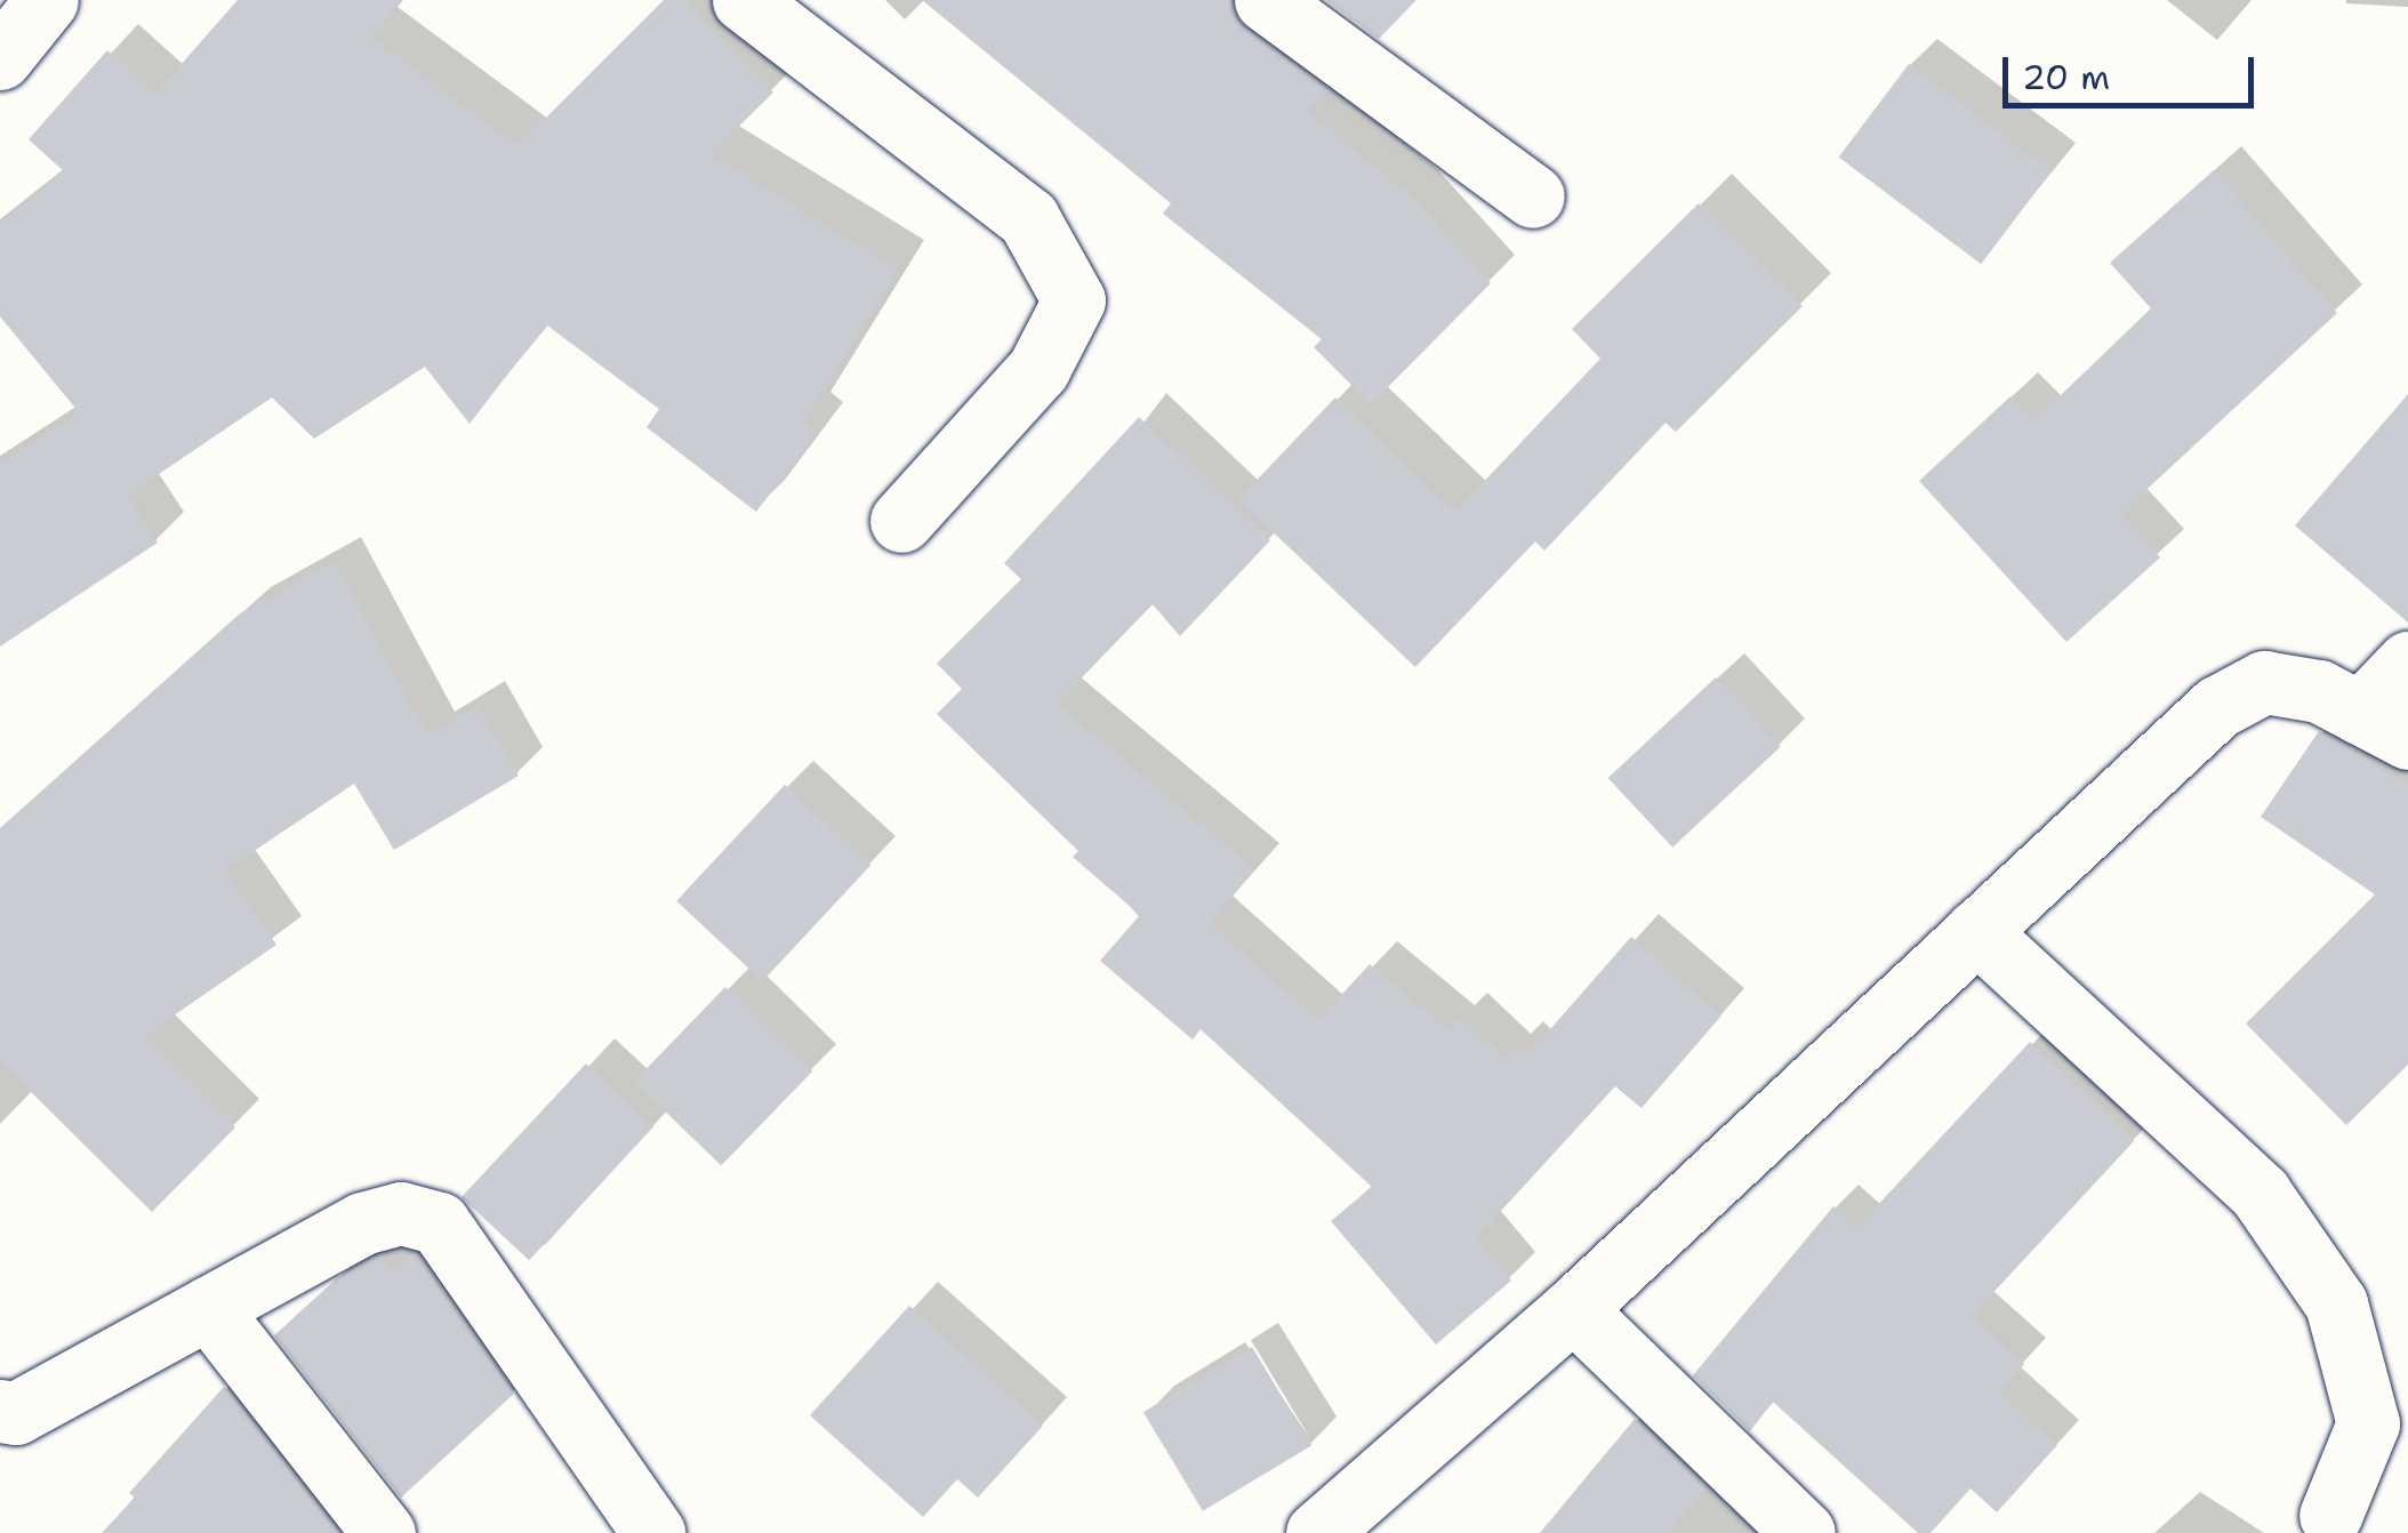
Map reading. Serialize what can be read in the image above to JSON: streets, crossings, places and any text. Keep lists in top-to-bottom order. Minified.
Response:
{"scale_bar":"20 m"}
